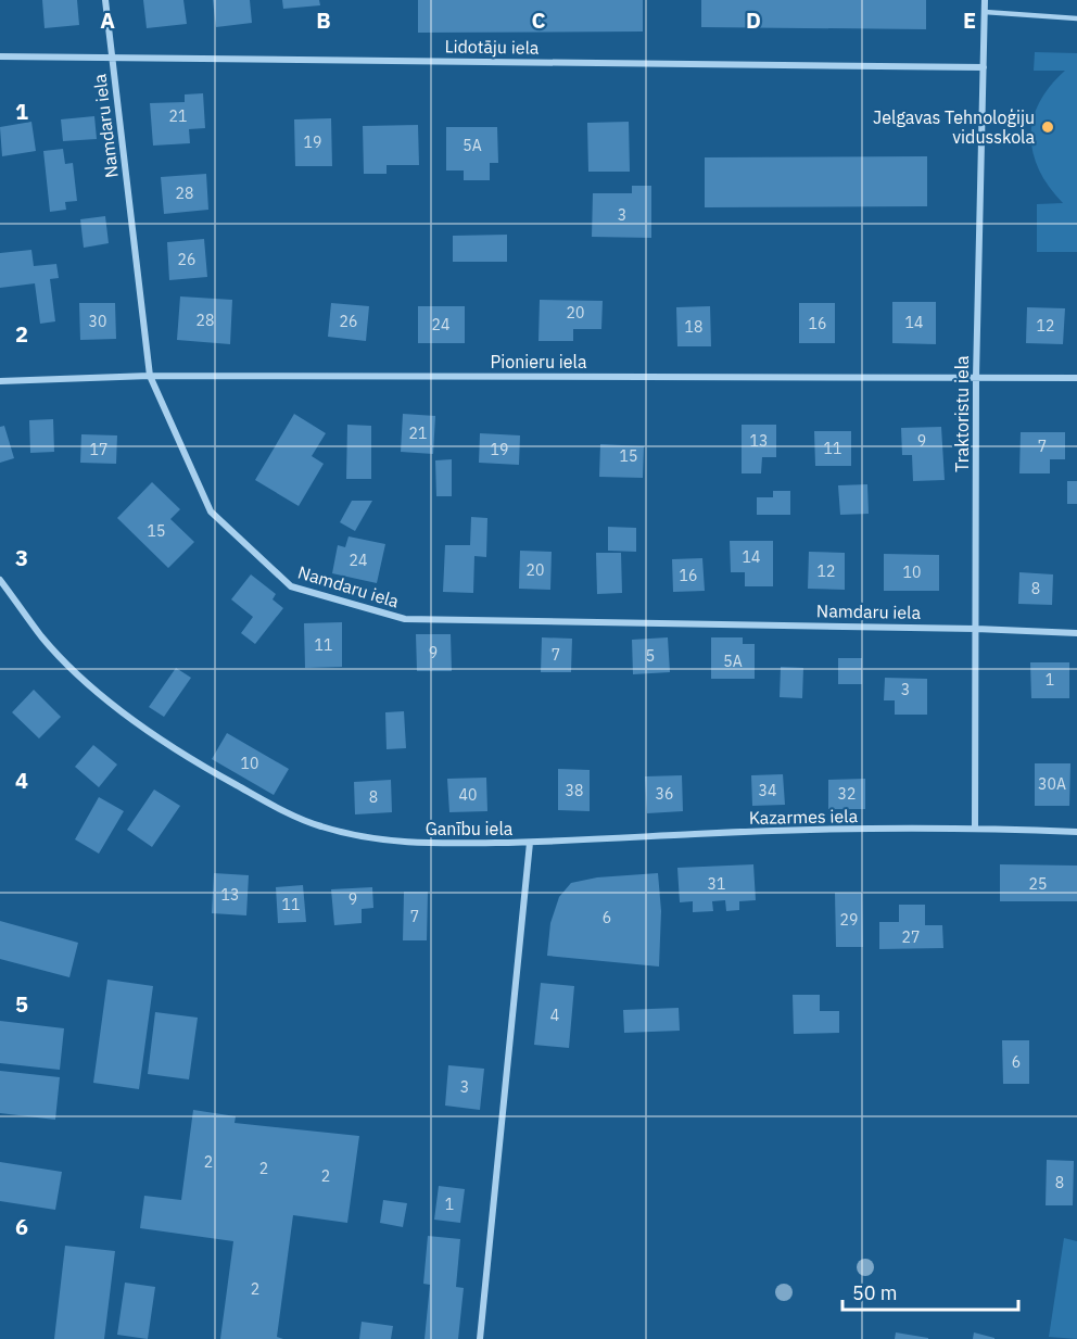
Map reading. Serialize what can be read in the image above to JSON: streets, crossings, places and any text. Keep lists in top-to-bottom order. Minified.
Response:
{"streets":{"street":["Lidotāju iela","Namdaru iela","Pionieru iela","Traktoristu iela","Kazarmes iela","Ganību iela"]},"crossings":[["Lidotāju iela","Namdaru iela"],["Lidotāju iela","Traktoristu iela"],["Namdaru iela","Pionieru iela"],["Namdaru iela","Traktoristu iela"],["Pionieru iela","Traktoristu iela"],["Traktoristu iela","Kazarmes iela"],["Kazarmes iela","Ganību iela"]],"places":["Jelgavas Tehnoloģiju vidusskola"],"house_numbers":["21","19","5A","28","3","26","20","28","30","26","14","16","24","12","18","21","13","9","7","11","17","19","15","15","14","24","20","12","10","16","8","11","9","7","5","5A","1","3","10","30A","38","34","36","32","40","8","31","25","13","9","11","7","6","29","27","4","6","3","2","2","2","8","1","2"],"scale_bar":"50 m","grid":{"columns":["A","B","C","D","E"],"rows":["1","2","3","4","5","6"]}}
